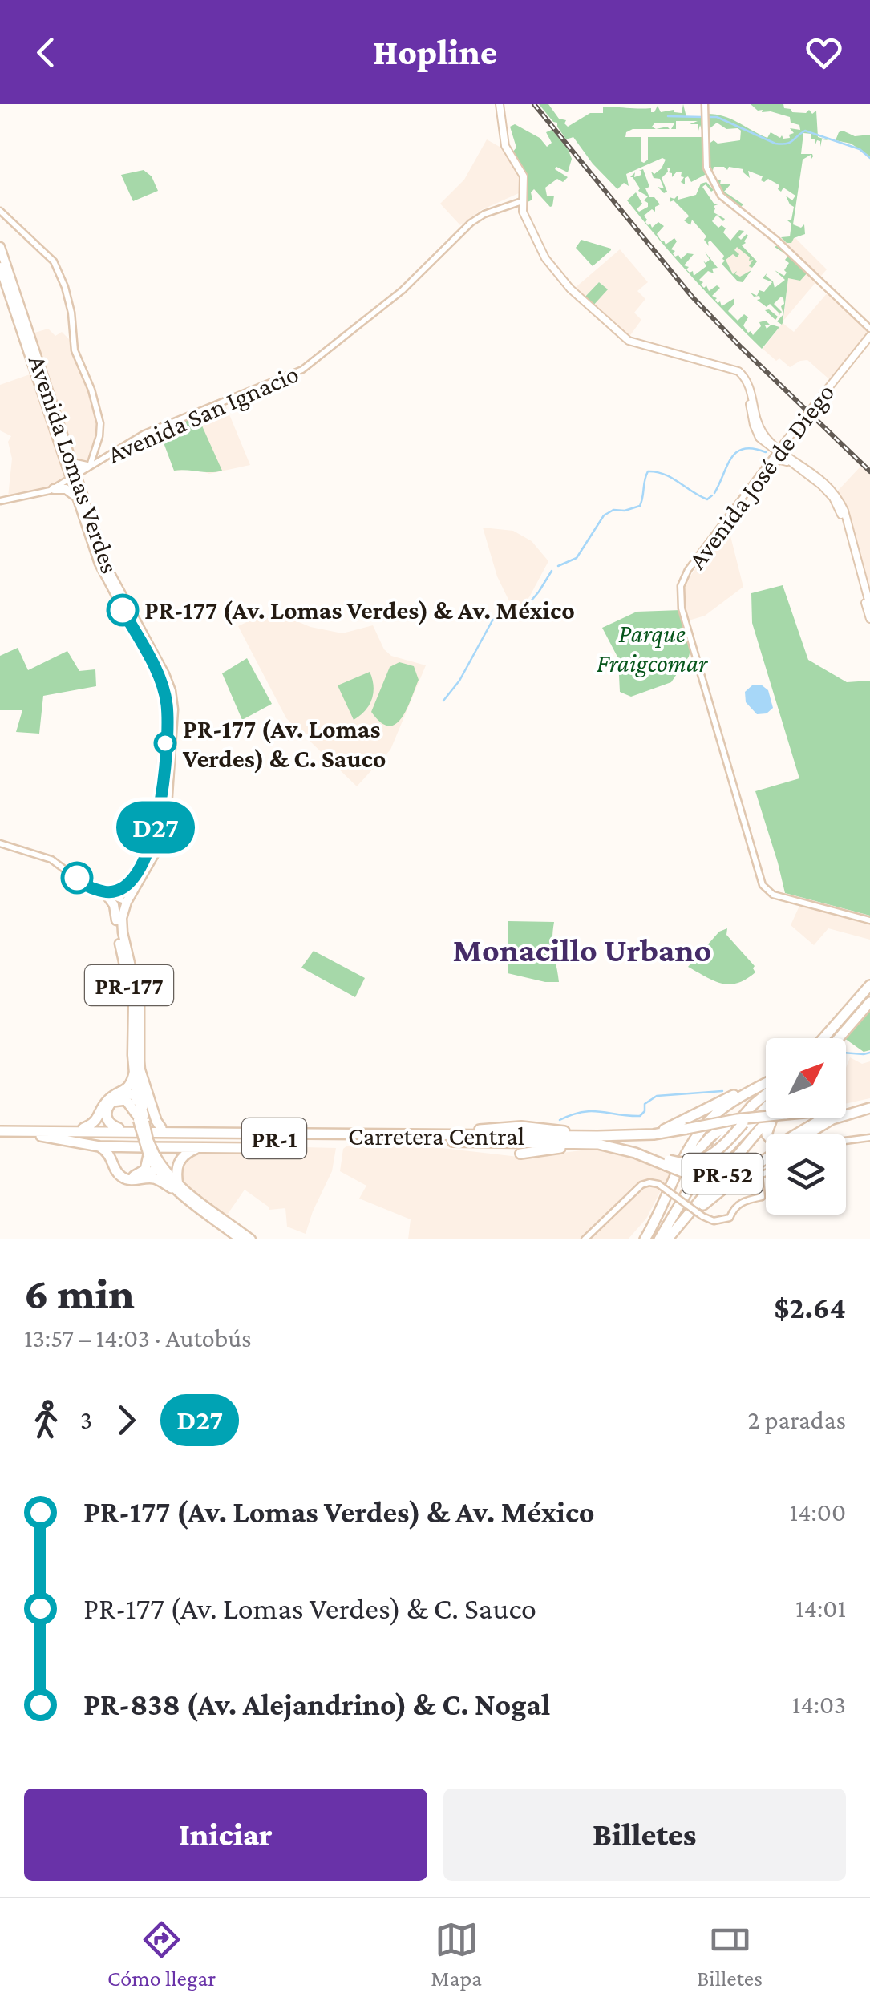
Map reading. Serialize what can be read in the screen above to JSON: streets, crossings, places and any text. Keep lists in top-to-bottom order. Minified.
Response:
{"streets":{"highway":["Carretera Central","PR-1","PR-52"],"main road":["Avenida Lomas Verdes","Avenida José de Diego","PR-177"],"street":["Avenida San Ignacio"]},"crossings":[["Avenida San Ignacio","Avenida Lomas Verdes"]],"districts":["Monacillo Urbano"],"parks":["Parque Fraigcomar"],"places":["PR-177 (Av. Lomas Verdes) & Av. México","PR-177 (Av. Lomas Verdes) & C. Sauco"],"lines":["bus line D27"],"north":"top right","page":{"header":"Hopline","on_map":"D27","heading":["6 min","13:57 – 14:03 · Autobús","$2.64"],"legs":["3","D27","2 paradas"],"list":[{"name":"PR-177 (Av. Lomas Verdes) & Av. México","value":"14:00"},{"name":"PR-177 (Av. Lomas Verdes) & C. Sauco","value":"14:01"},{"name":"PR-838 (Av. Alejandrino) & C. Nogal","value":"14:03"}],"buttons":["Iniciar","Billetes"],"tabs":["Cómo llegar","Mapa","Billetes"]}}
